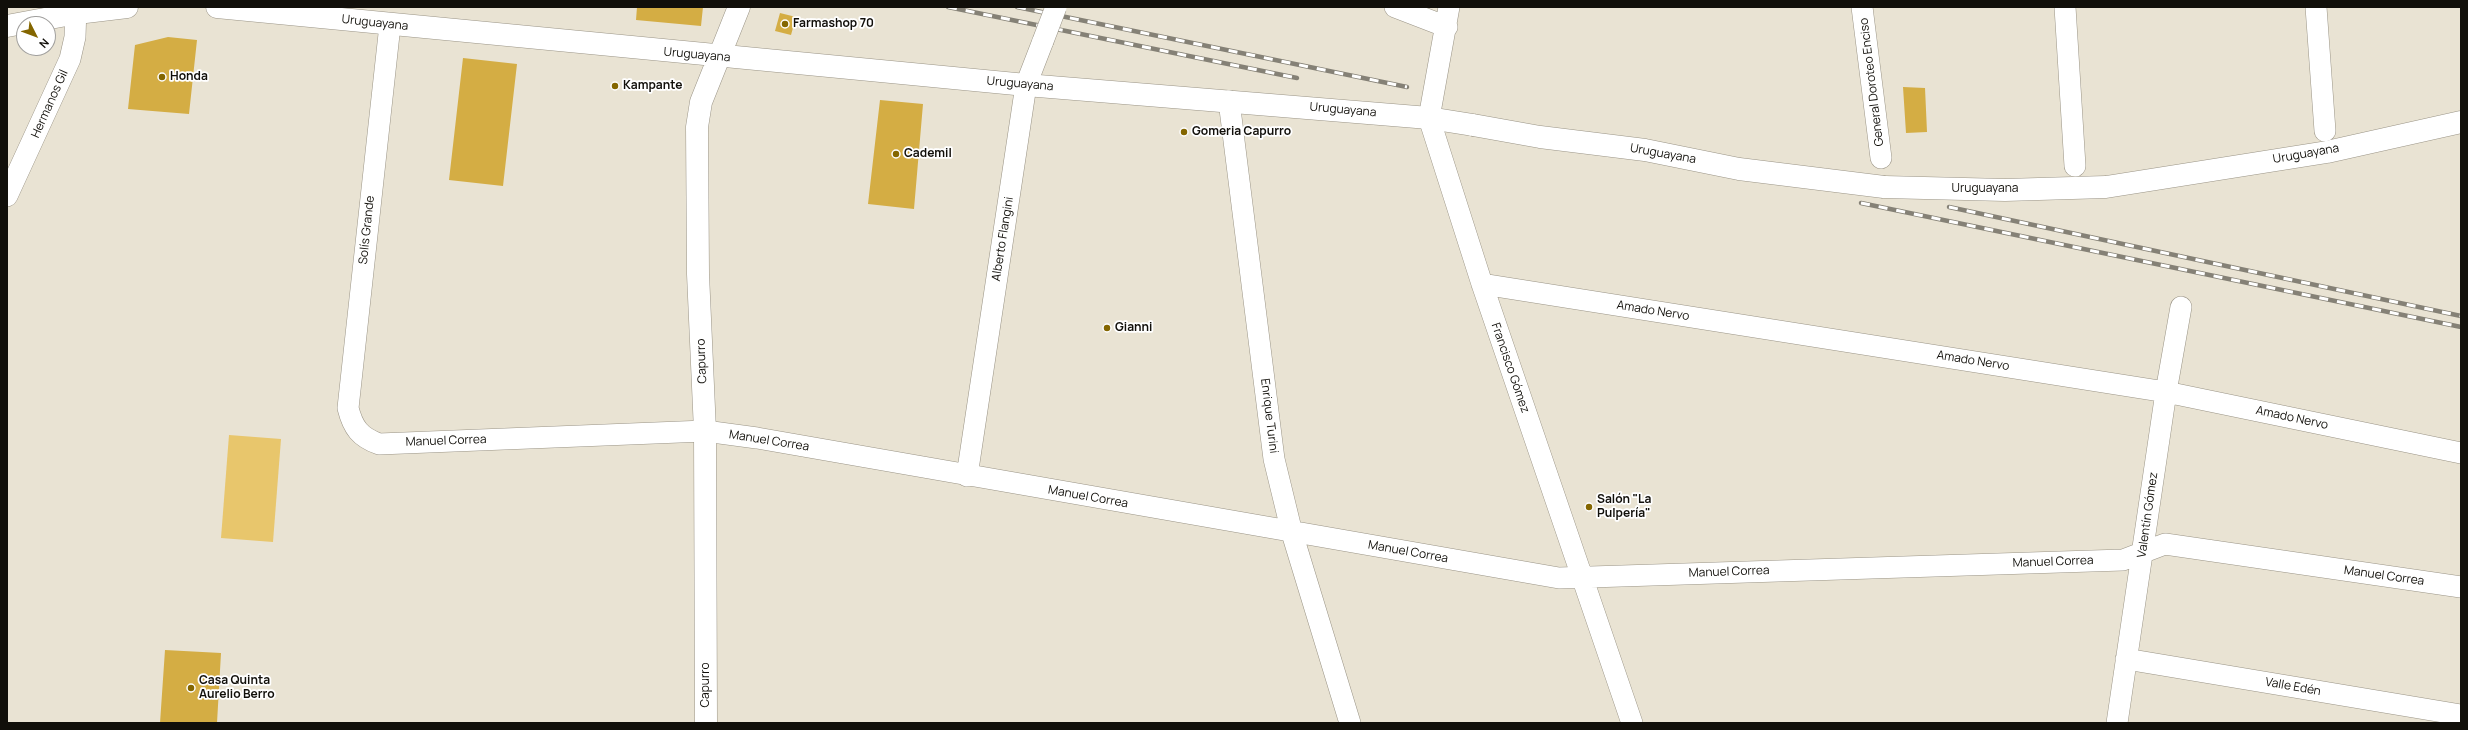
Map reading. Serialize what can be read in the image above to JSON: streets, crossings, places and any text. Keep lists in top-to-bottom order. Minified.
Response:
{"streets":{"street":["Uruguayana","General Doroteo Enciso","Hermanos Gil","Solís Grande","Alberto Flangini","Amado Nervo","Capurro","Francisco Gómez","Enrique Turini","Manuel Correa","Valentín Gómez","Valle Edén"]},"crossings":[["Uruguayana","Solís Grande"],["Uruguayana","Alberto Flangini"],["Uruguayana","Capurro"],["Uruguayana","Francisco Gómez"],["Uruguayana","Enrique Turini"],["Solís Grande","Manuel Correa"],["Alberto Flangini","Manuel Correa"],["Amado Nervo","Francisco Gómez"],["Amado Nervo","Valentín Gómez"],["Capurro","Manuel Correa"],["Francisco Gómez","Manuel Correa"],["Enrique Turini","Manuel Correa"],["Manuel Correa","Valentín Gómez"],["Valentín Gómez","Valle Edén"]],"places":["Farmashop 70","Honda","Kampante","Gomeria Capurro","Cademil","Gianni","Salón \"La Pulpería\"","Casa Quinta Aurelio Berro"],"north":"bottom right"}
